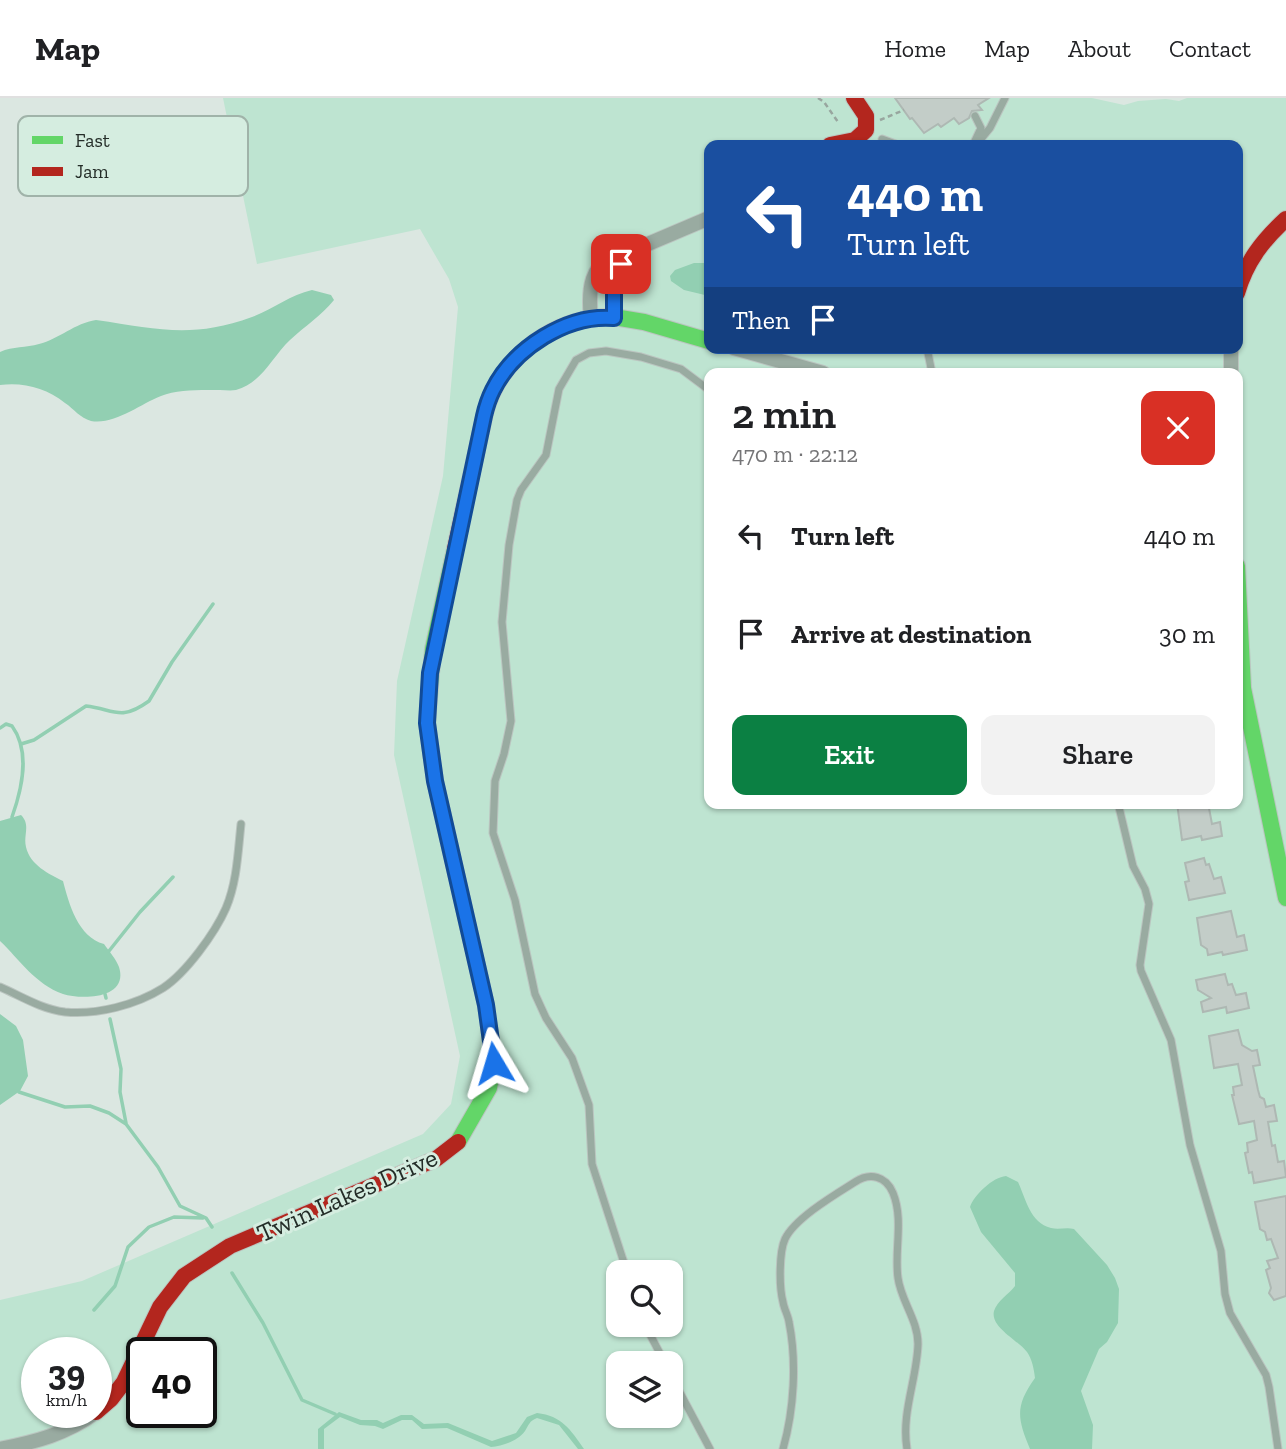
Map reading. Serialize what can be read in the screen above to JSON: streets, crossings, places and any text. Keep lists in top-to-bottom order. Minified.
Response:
{"streets":{"street":["Twin Lakes Drive"]},"legend":["Fast","Jam"],"page":{"header":"Map","nav":["Home","Map","About","Contact"],"turn":["440 m","Turn left"],"then":"Then","heading":["2 min","470 m · 22:12"],"list":[{"name":"Turn left","value":"440 m"},{"name":"Arrive at destination","value":"30 m"}],"buttons":["Exit","Share"],"speed":"39 km/h","limit":"40"}}
